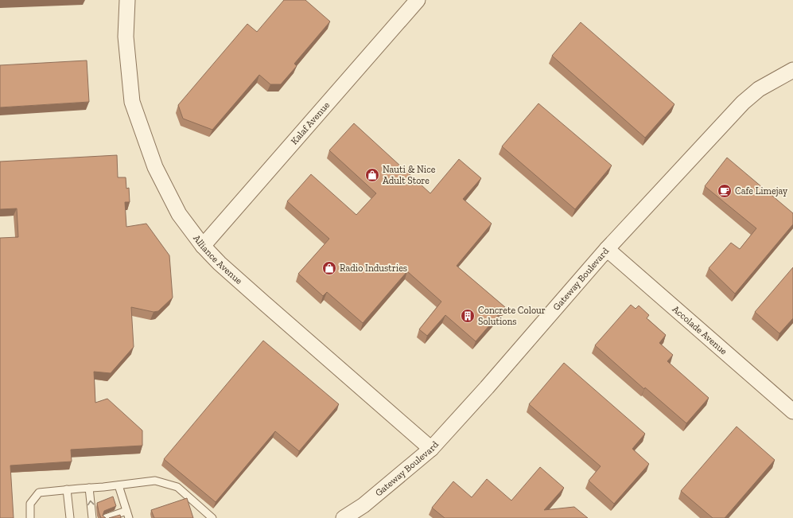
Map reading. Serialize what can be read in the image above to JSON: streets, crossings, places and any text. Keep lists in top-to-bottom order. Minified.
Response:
{"streets":{"street":["Kalaf Avenue","Alliance Avenue","Gateway Boulevard","Accolade Avenue"]},"crossings":[["Kalaf Avenue","Alliance Avenue"],["Alliance Avenue","Gateway Boulevard"],["Gateway Boulevard","Accolade Avenue"]],"places":{"shop":["Nauti & Nice Adult Store","Radio Industries"],"cafe":["Cafe Limejay"],"building":["Concrete Colour Solutions"]}}
